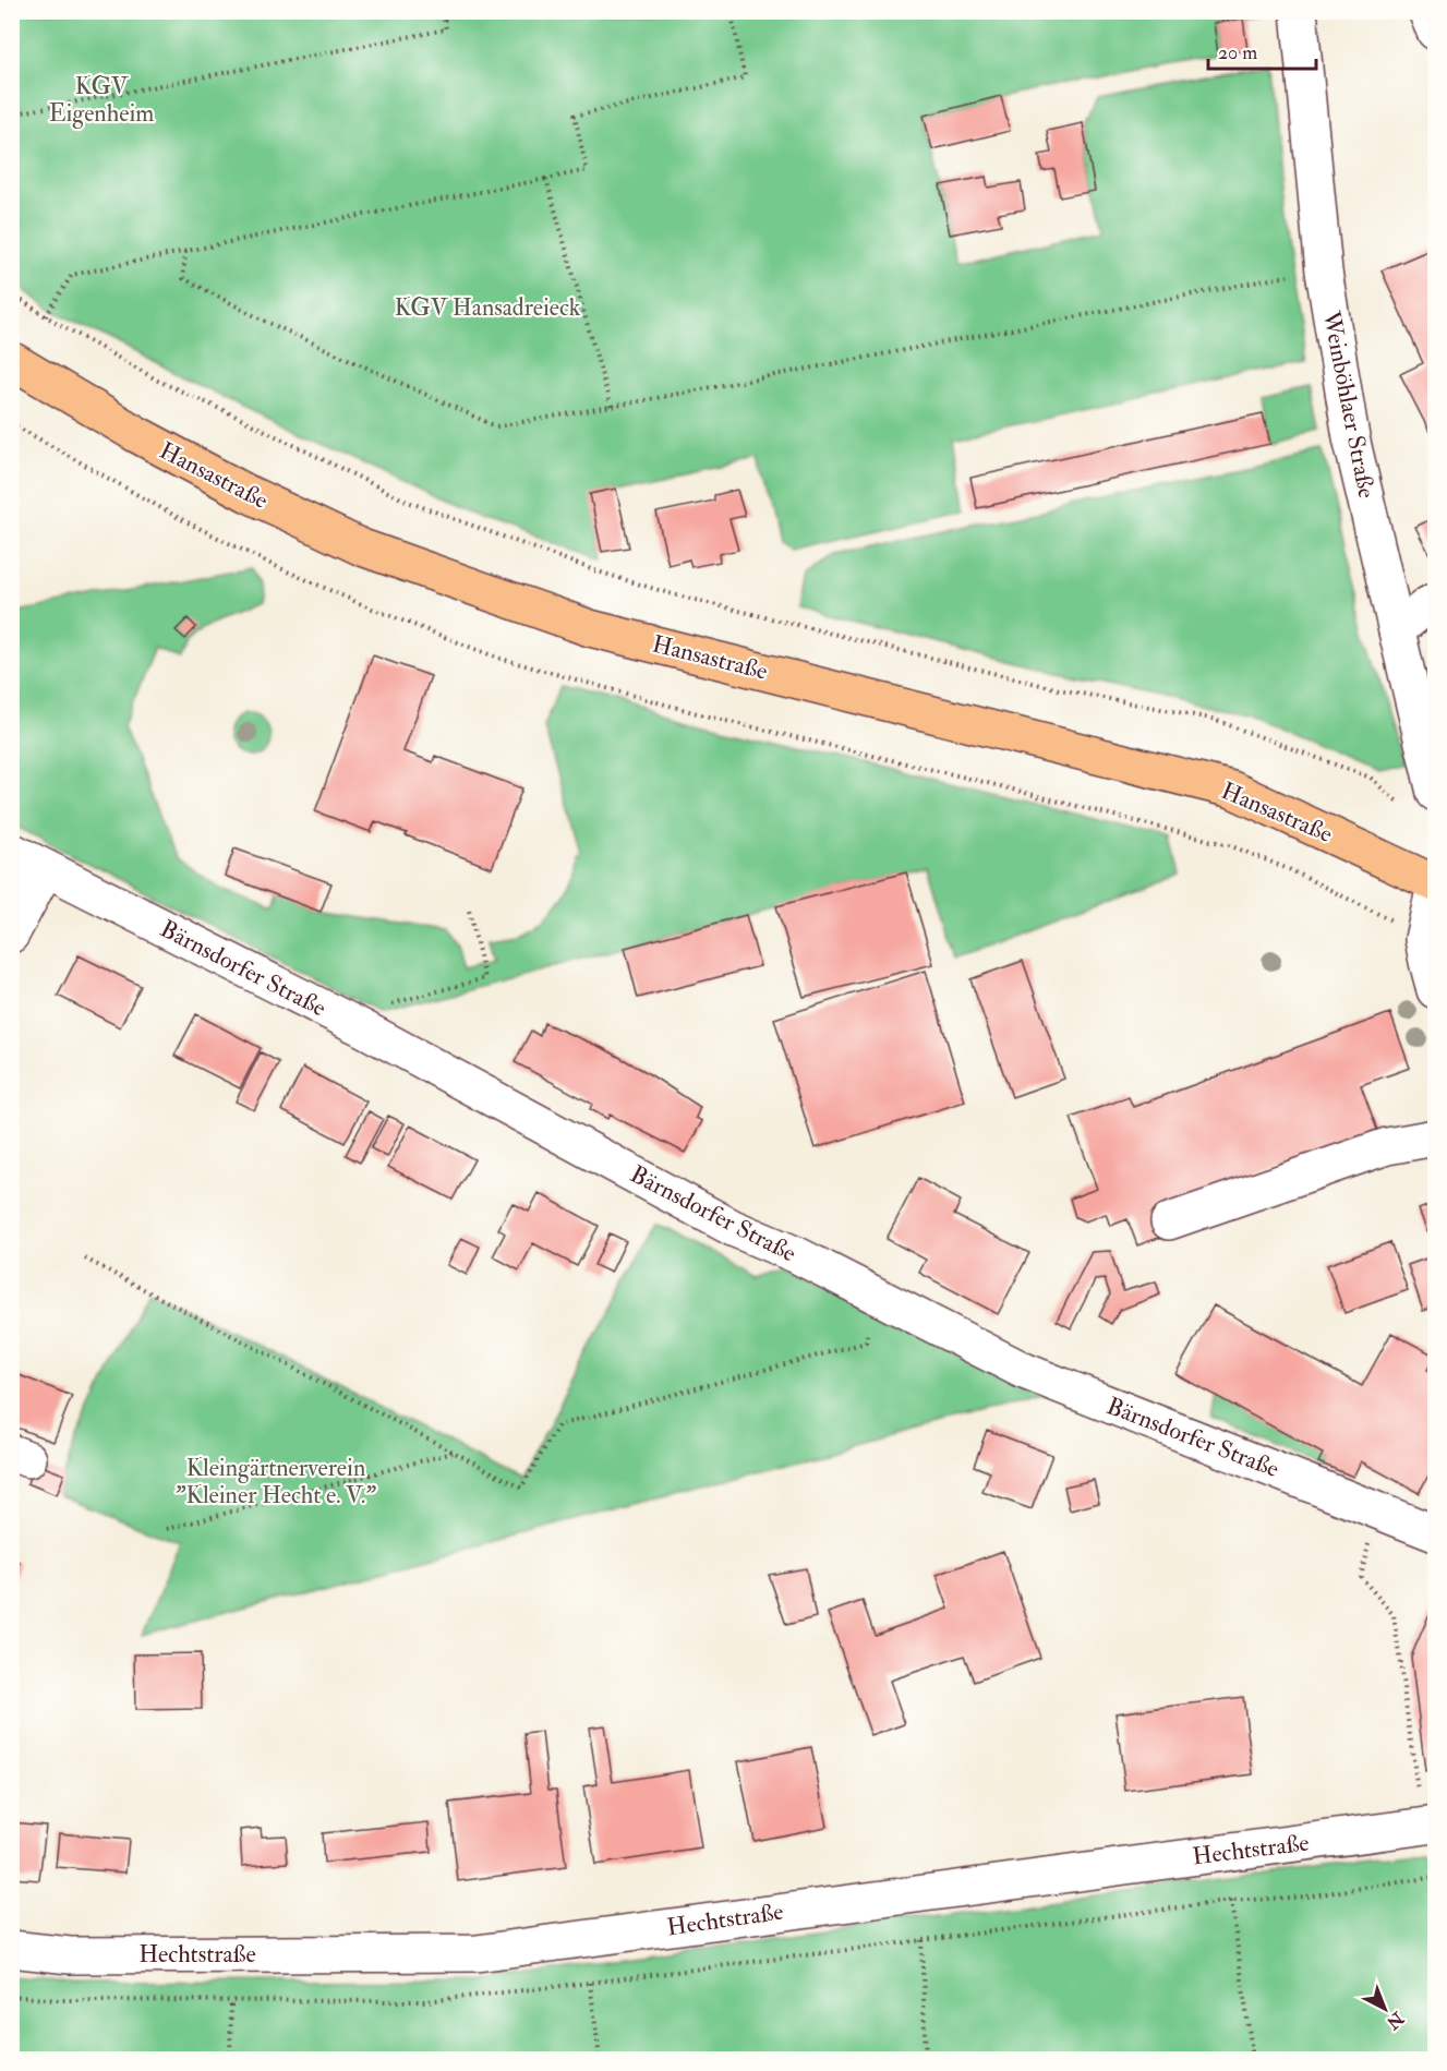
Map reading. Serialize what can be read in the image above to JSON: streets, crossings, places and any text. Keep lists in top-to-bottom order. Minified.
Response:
{"streets":{"main road":["Hansastraße"],"street":["Weinböhlaer Straße","Bärnsdorfer Straße","Hechtstraße"]},"parks":["KGV Eigenheim","KGV Hansadreieck","Kleingärtnerverein \"Kleiner Hecht e. V.\""],"scale_bar":"20 m","north":"bottom right"}
